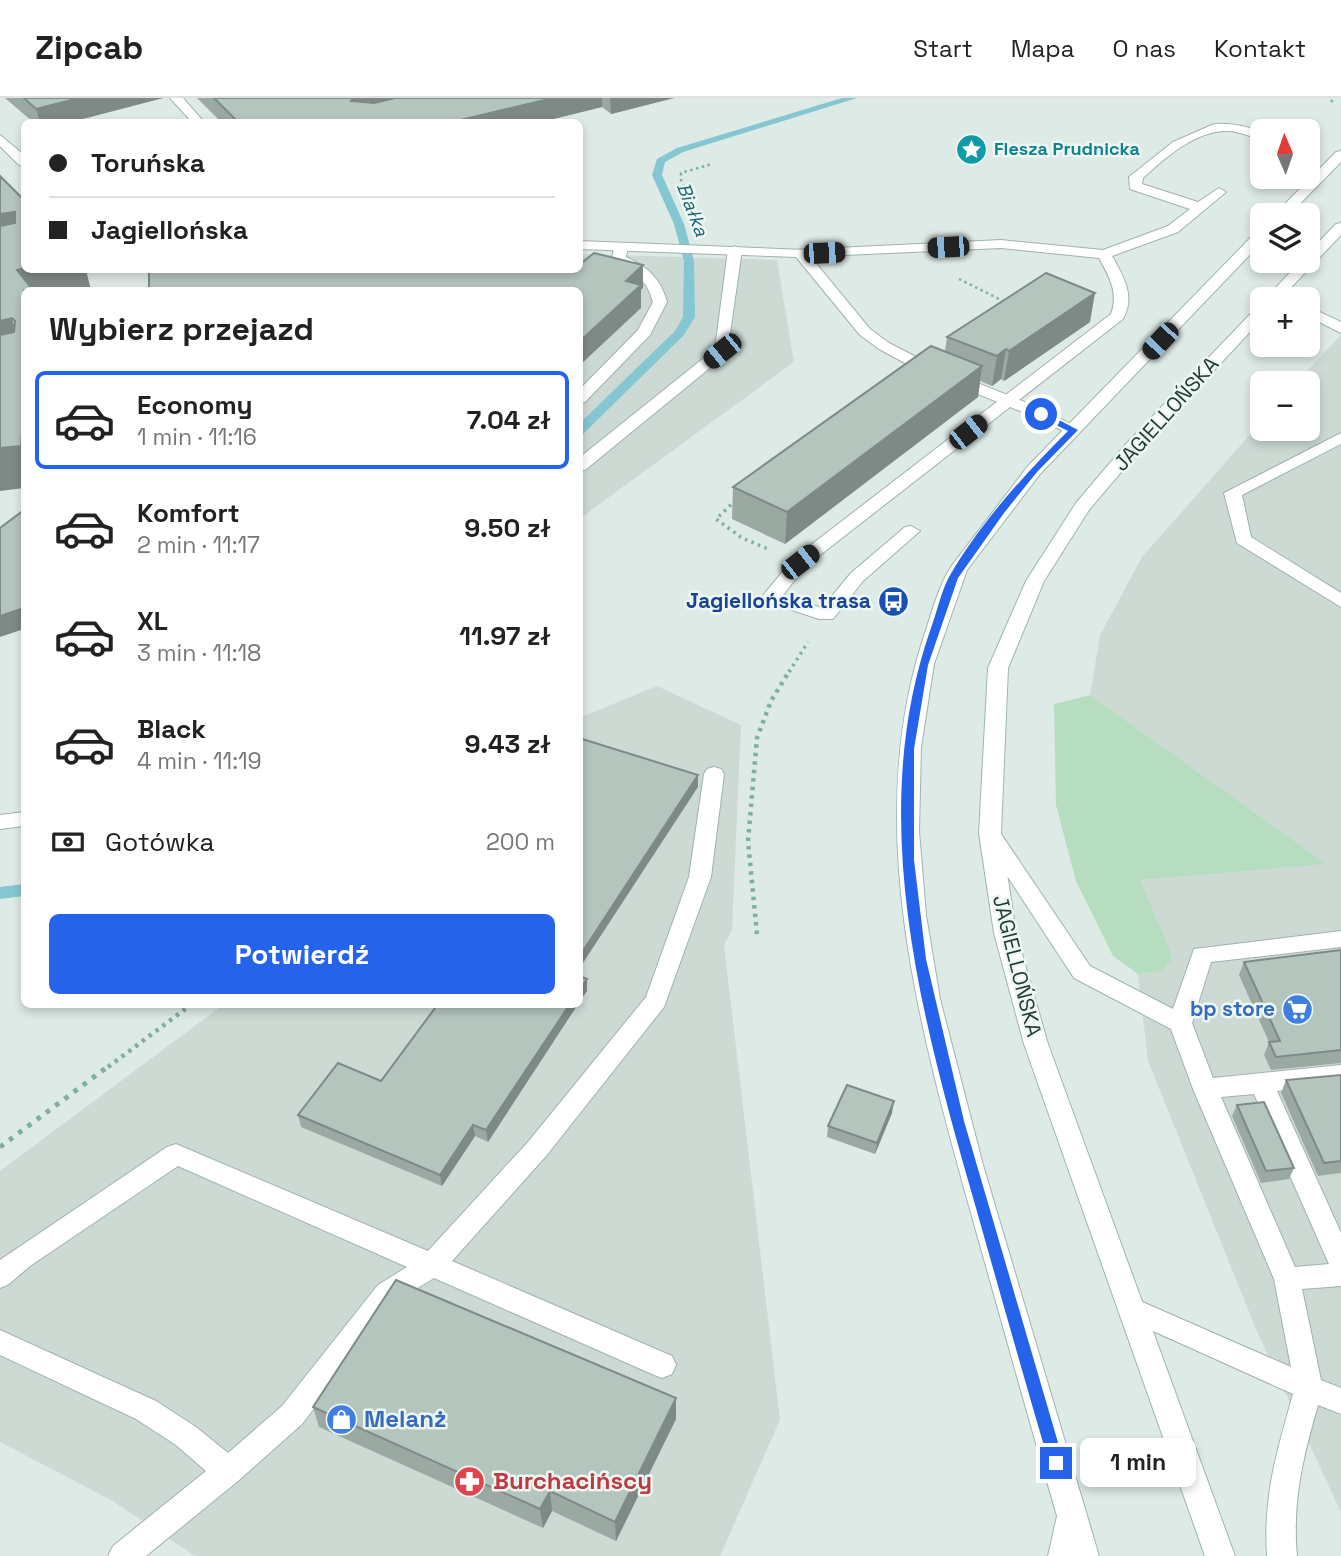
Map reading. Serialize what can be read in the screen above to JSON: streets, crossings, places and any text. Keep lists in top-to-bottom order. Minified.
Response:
{"streets":{"main road":["JAGIELLOŃSKA"]},"water":["Białka"],"places":{"place":["Flesza Prudnicka"],"bus stop":["Jagiellońska trasa"],"supermarket":["bp store"],"shop":["Melanż"],"pharmacy":["Burchacińscy"]},"north":"top","page":{"header":"Zipcab","nav":["Start","Mapa","O nas","Kontakt"],"map_buttons":["+","−"],"banner":["Toruńska","Jagiellońska"],"heading":"Wybierz przejazd","list":[{"name":"Economy","note":"1 min · 11:16","value":"7.04 zł"},{"name":"Komfort","note":"2 min · 11:17","value":"9.50 zł"},{"name":"XL","note":"3 min · 11:18","value":"11.97 zł"},{"name":"Black","note":"4 min · 11:19","value":"9.43 zł"}],"pay":["Gotówka","200 m"],"buttons":"Potwierdź","bubble":"1 min"}}
